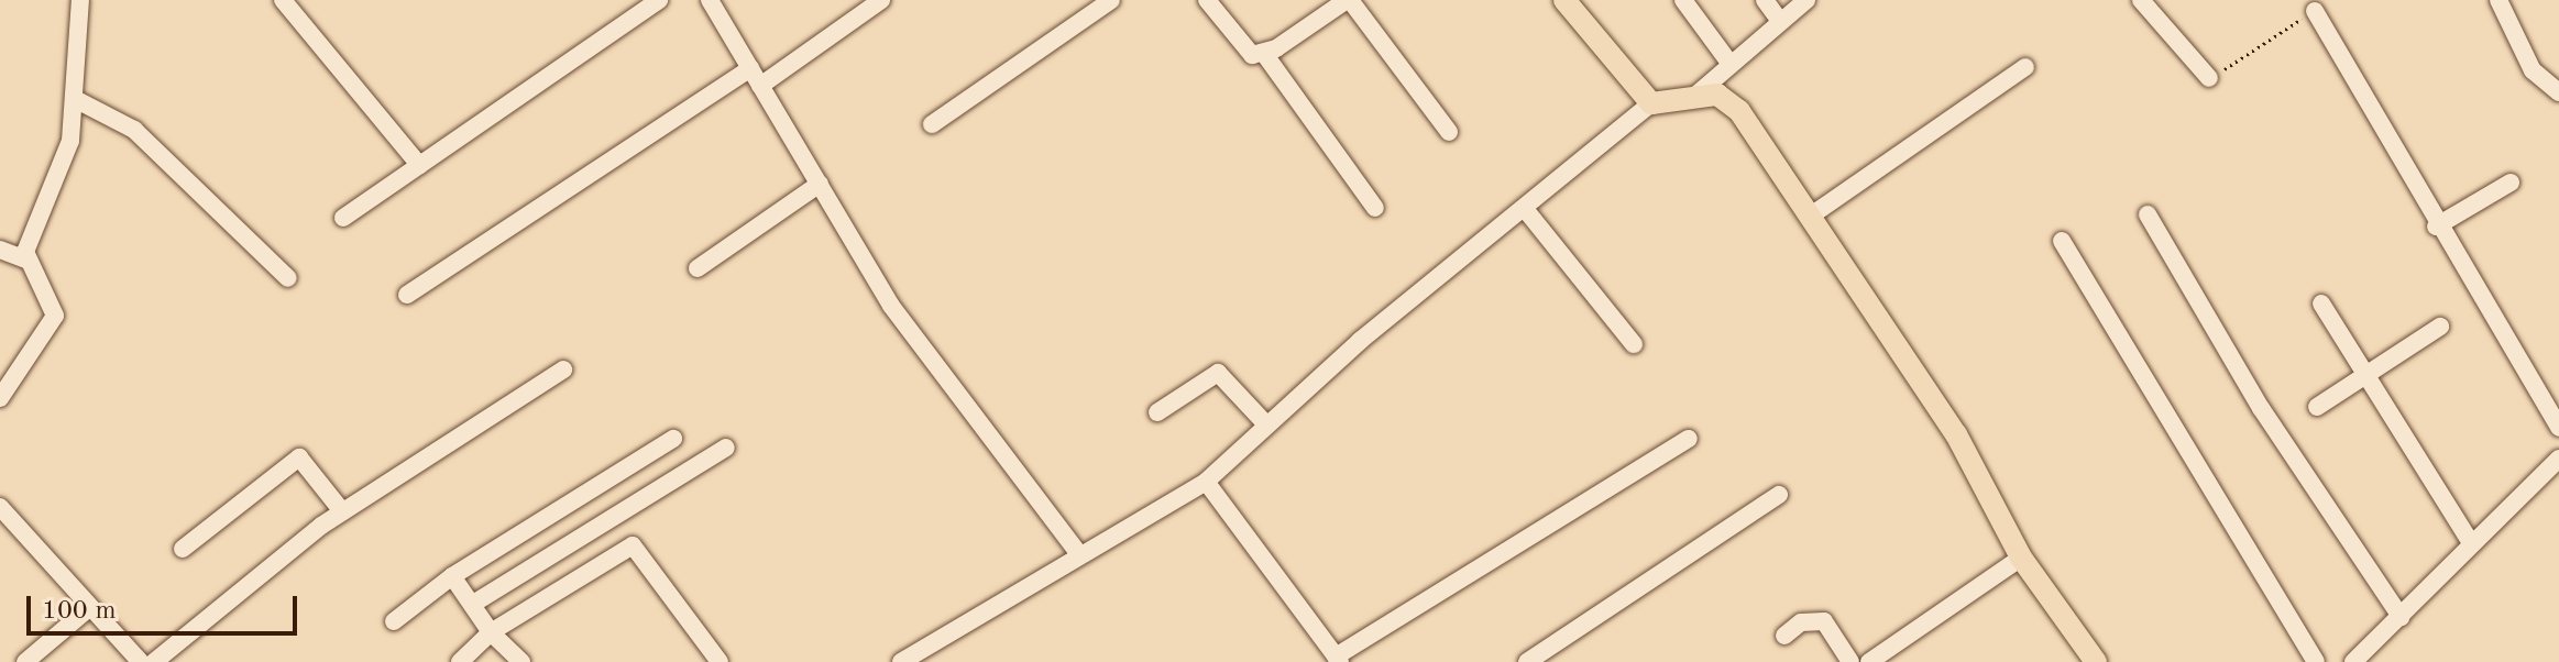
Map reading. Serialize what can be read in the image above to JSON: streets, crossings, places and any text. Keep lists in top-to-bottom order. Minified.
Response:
{"scale_bar":"100 m"}
